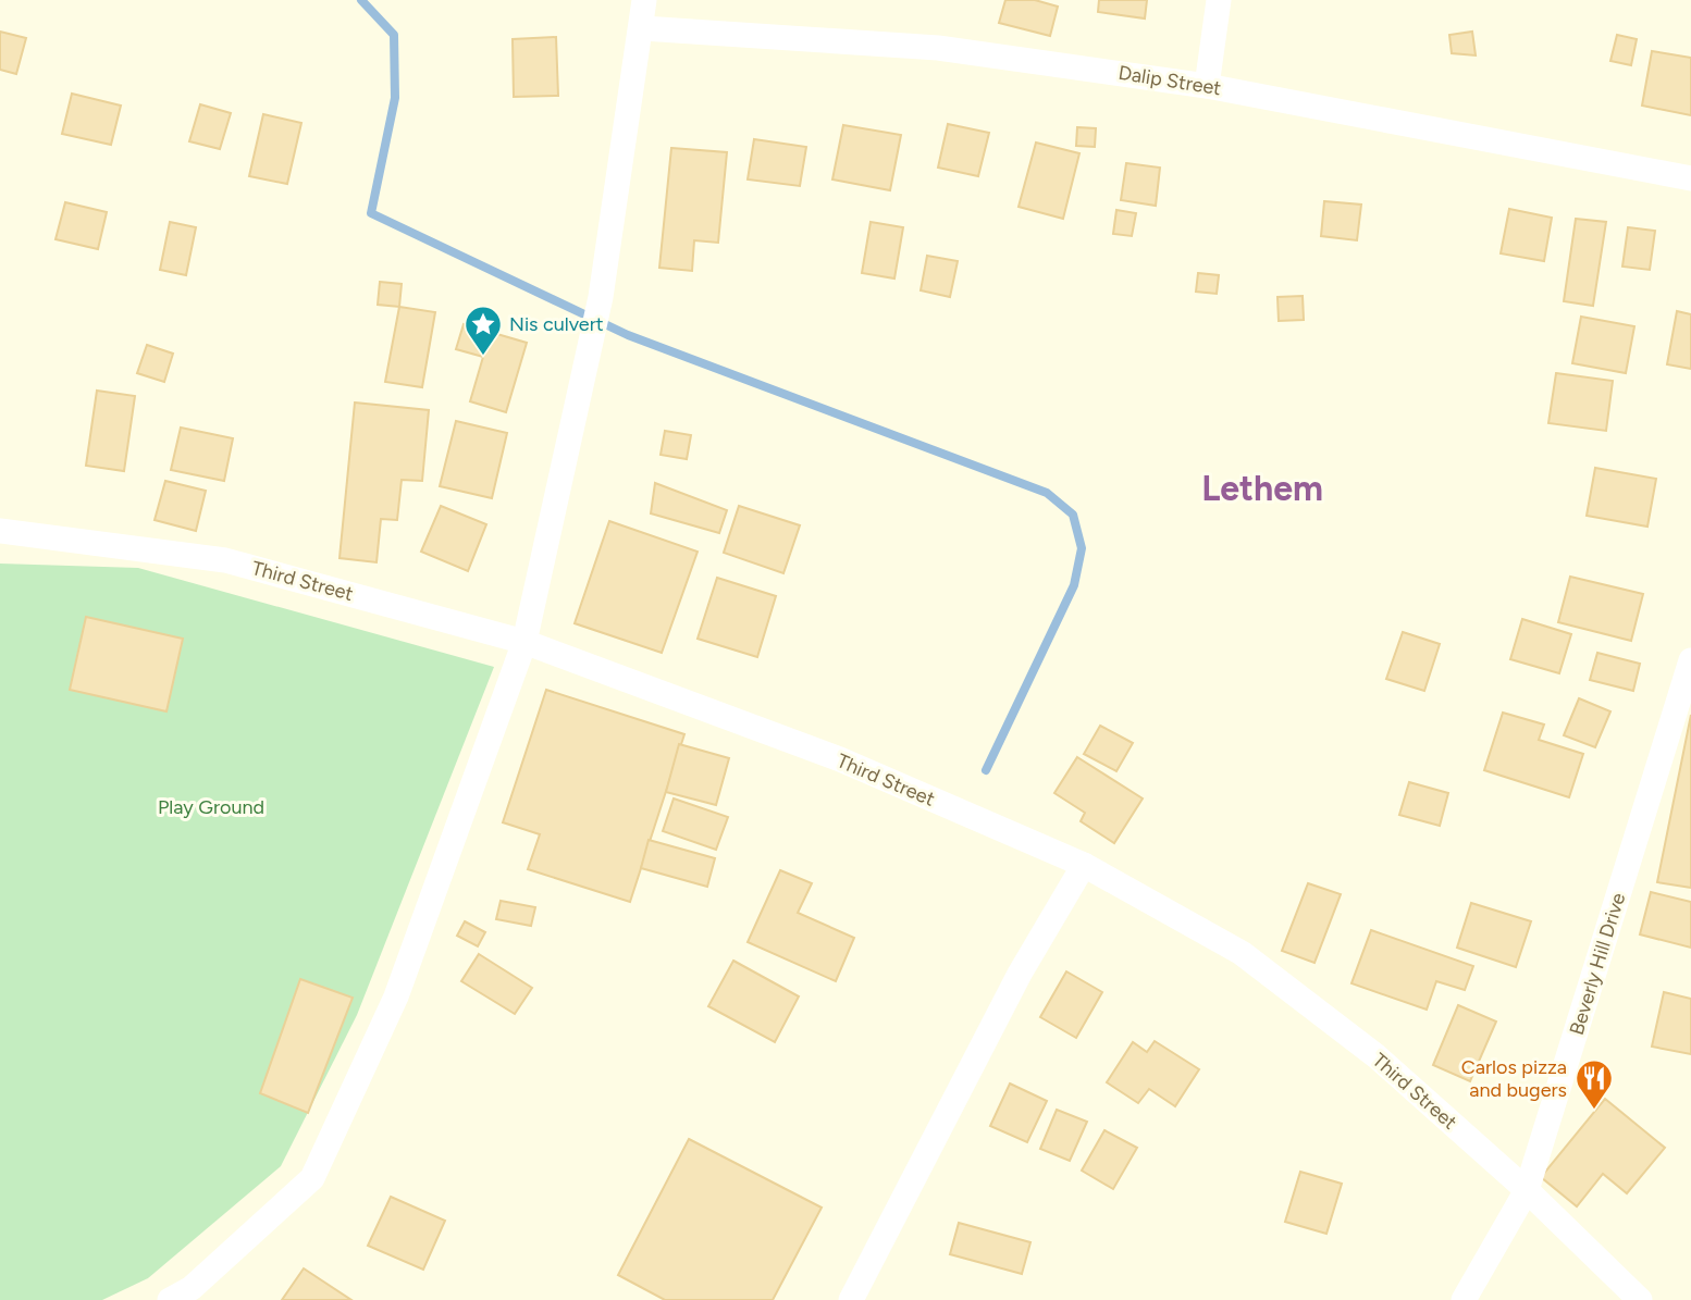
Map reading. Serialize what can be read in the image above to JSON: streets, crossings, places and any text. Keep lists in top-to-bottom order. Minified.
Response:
{"streets":{"street":["Dalip Street","Third Street","Beverly Hill Drive"]},"crossings":[["Third Street","Beverly Hill Drive"]],"districts":["Lethem"],"parks":["Play Ground"],"places":{"place":["Nis culvert"],"restaurant":["Carlos pizza and bugers"]}}
